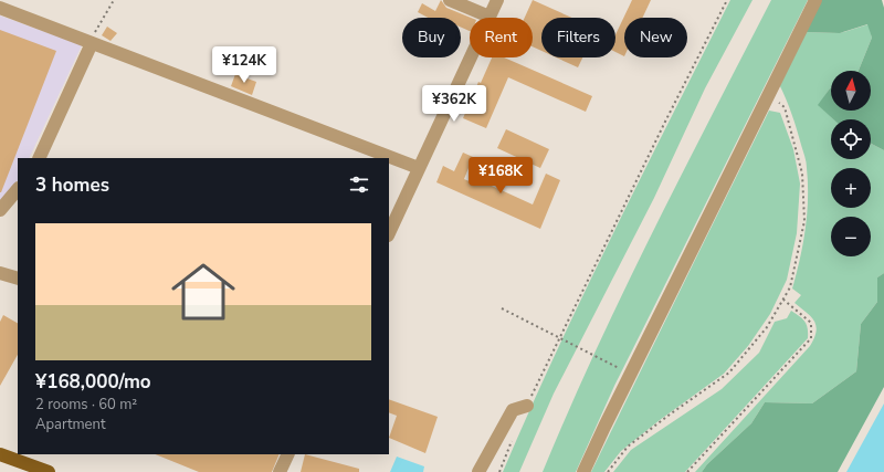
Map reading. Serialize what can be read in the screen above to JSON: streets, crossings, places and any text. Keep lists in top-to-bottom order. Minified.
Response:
{"north":"top","page":{"chip":["Buy","Rent","Filters","New"],"price":["¥124K","¥362K","¥168K"],"map_buttons":["+","−"],"heading":"3 homes","list":[{"name":"¥168,000/mo","note":"2 rooms · 60 m² · Apartment"}]}}
